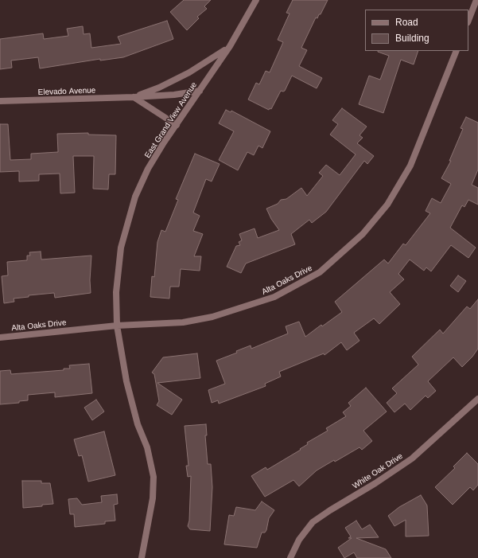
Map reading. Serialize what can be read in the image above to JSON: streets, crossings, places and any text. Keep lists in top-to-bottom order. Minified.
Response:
{"streets":{"street":["Elevado Avenue","East Grand View Avenue","Alta Oaks Drive","White Oak Drive"]},"crossings":[["Elevado Avenue","East Grand View Avenue"],["East Grand View Avenue","Alta Oaks Drive"]],"legend":["Road","Building"]}
